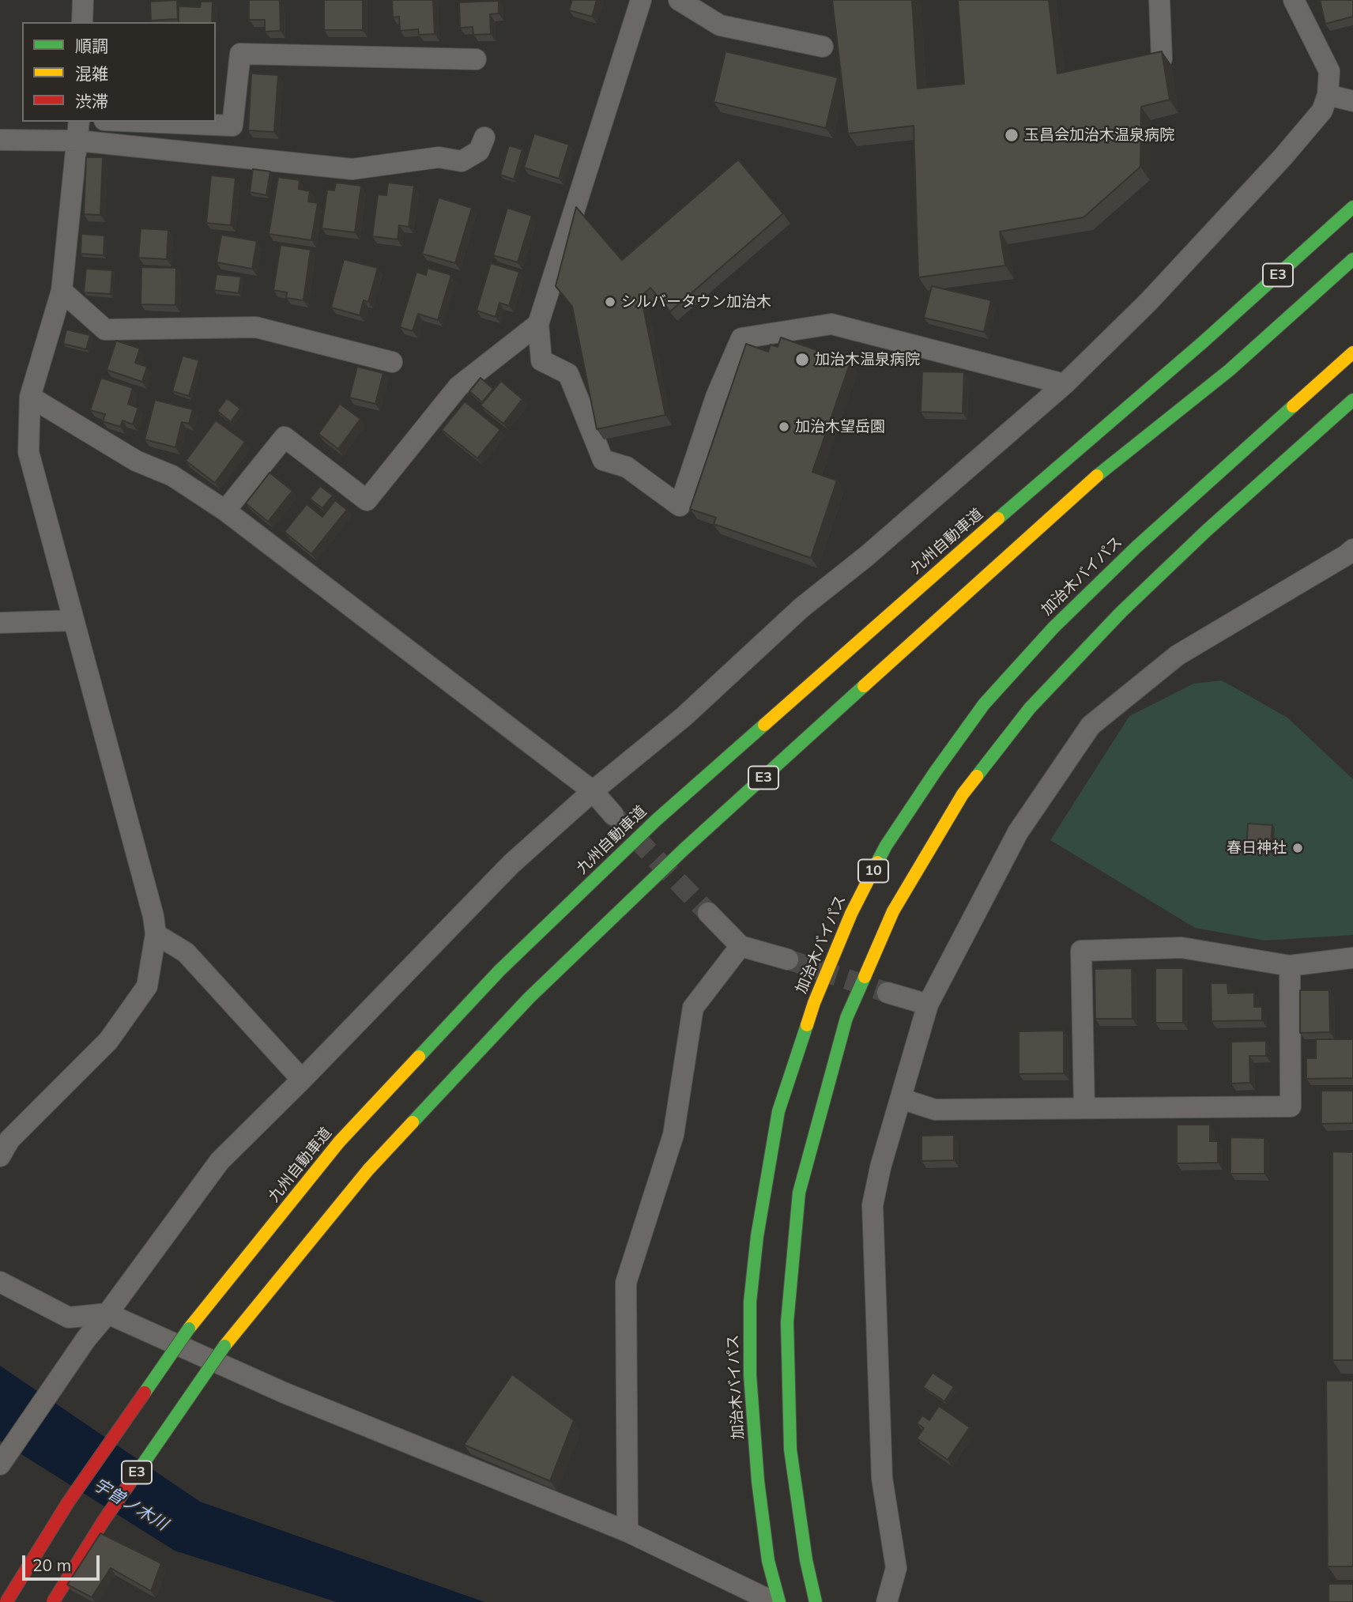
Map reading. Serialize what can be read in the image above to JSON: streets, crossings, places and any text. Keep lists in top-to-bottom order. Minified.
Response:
{"streets":{"highway":["E3","九州自動車道","加治木バイパス","10"]},"water":["宇曽ノ木川"],"places":["玉昌会加治木温泉病院","シルバータウン加治木","加治木温泉病院","加治木望岳園","春日神社"],"legend":["順調","混雑","渋滞"],"scale_bar":"20 m"}
